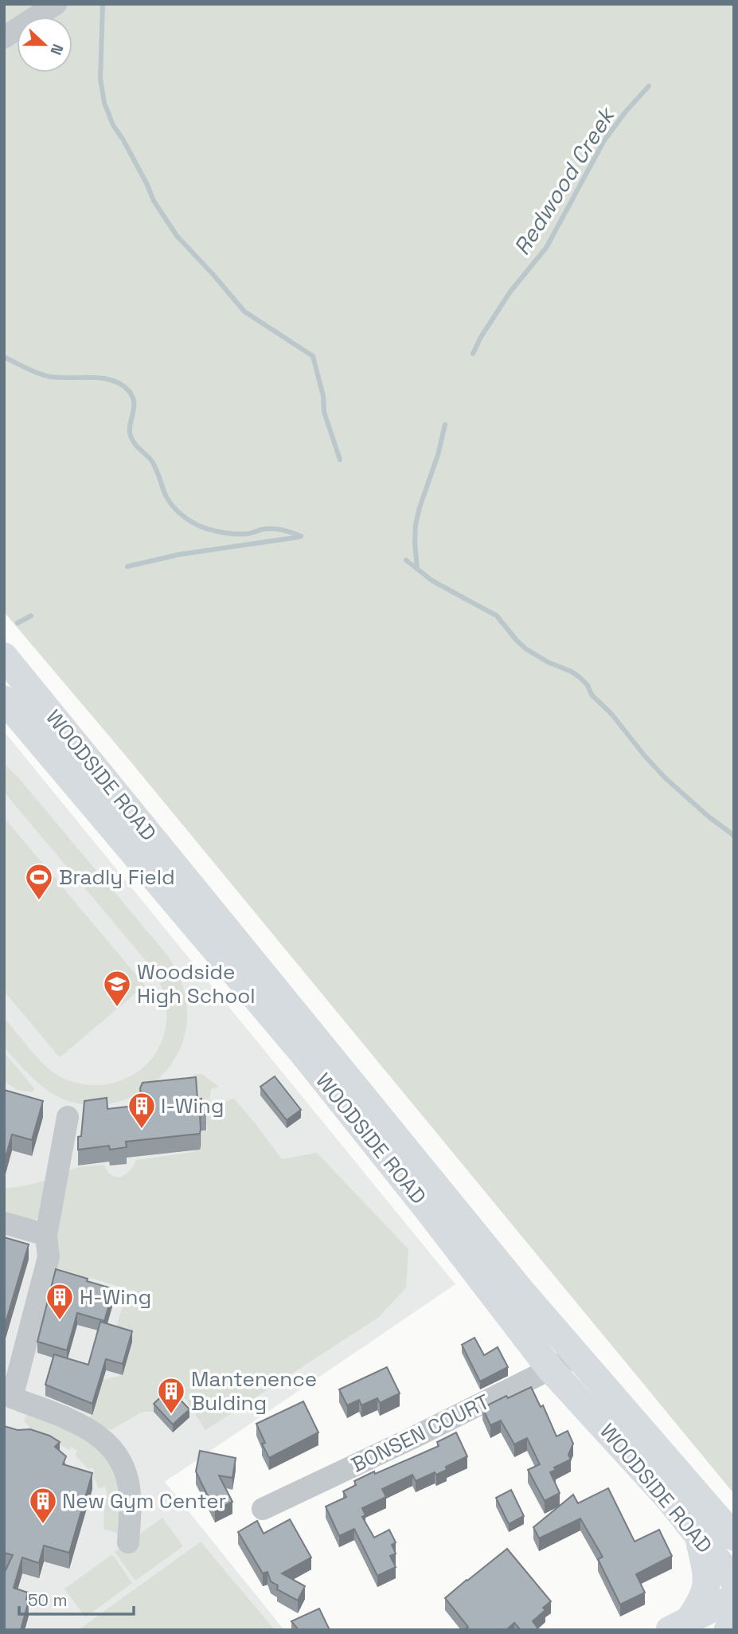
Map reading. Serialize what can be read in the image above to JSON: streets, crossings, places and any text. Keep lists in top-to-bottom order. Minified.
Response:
{"streets":{"main road":["WOODSIDE ROAD"],"street":["BONSEN COURT"]},"crossings":[["WOODSIDE ROAD","BONSEN COURT"]],"water":["Redwood Creek"],"places":{"sports":["Bradly Field"],"school or university":["Woodside High School"],"building":["I-Wing","H-Wing","Mantenence Bulding","New Gym Center"]},"scale_bar":"50 m","north":"right"}
